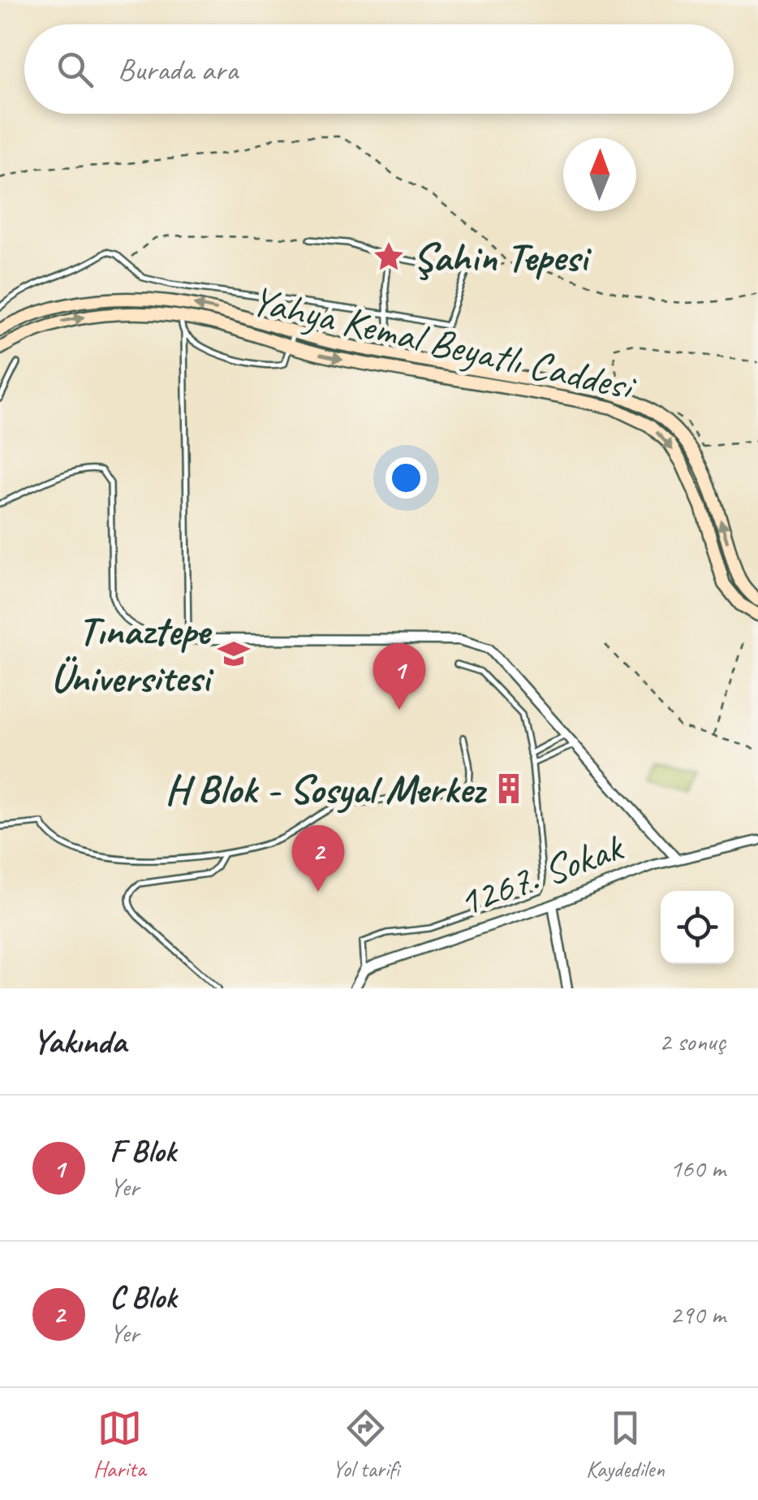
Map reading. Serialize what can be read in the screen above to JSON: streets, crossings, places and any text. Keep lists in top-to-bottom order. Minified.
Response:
{"streets":{"main road":["Yahya Kemal Beyatlı Caddesi"],"street":["1267. Sokak"]},"places":{"place":["Şahin Tepesi"],"school or university":["Tınaztepe Üniversitesi"],"building":["H Blok - Sosyal Merkez"]},"north":"top","page":{"search":"Burada ara","pins":["1","2"],"heading":["Yakında","2 sonuç"],"list":[{"mark":"1","name":"F Blok","note":"Yer","value":"160 m"},{"mark":"2","name":"C Blok","note":"Yer","value":"290 m"}],"nav":["Harita","Yol tarifi","Kaydedilen"]}}
